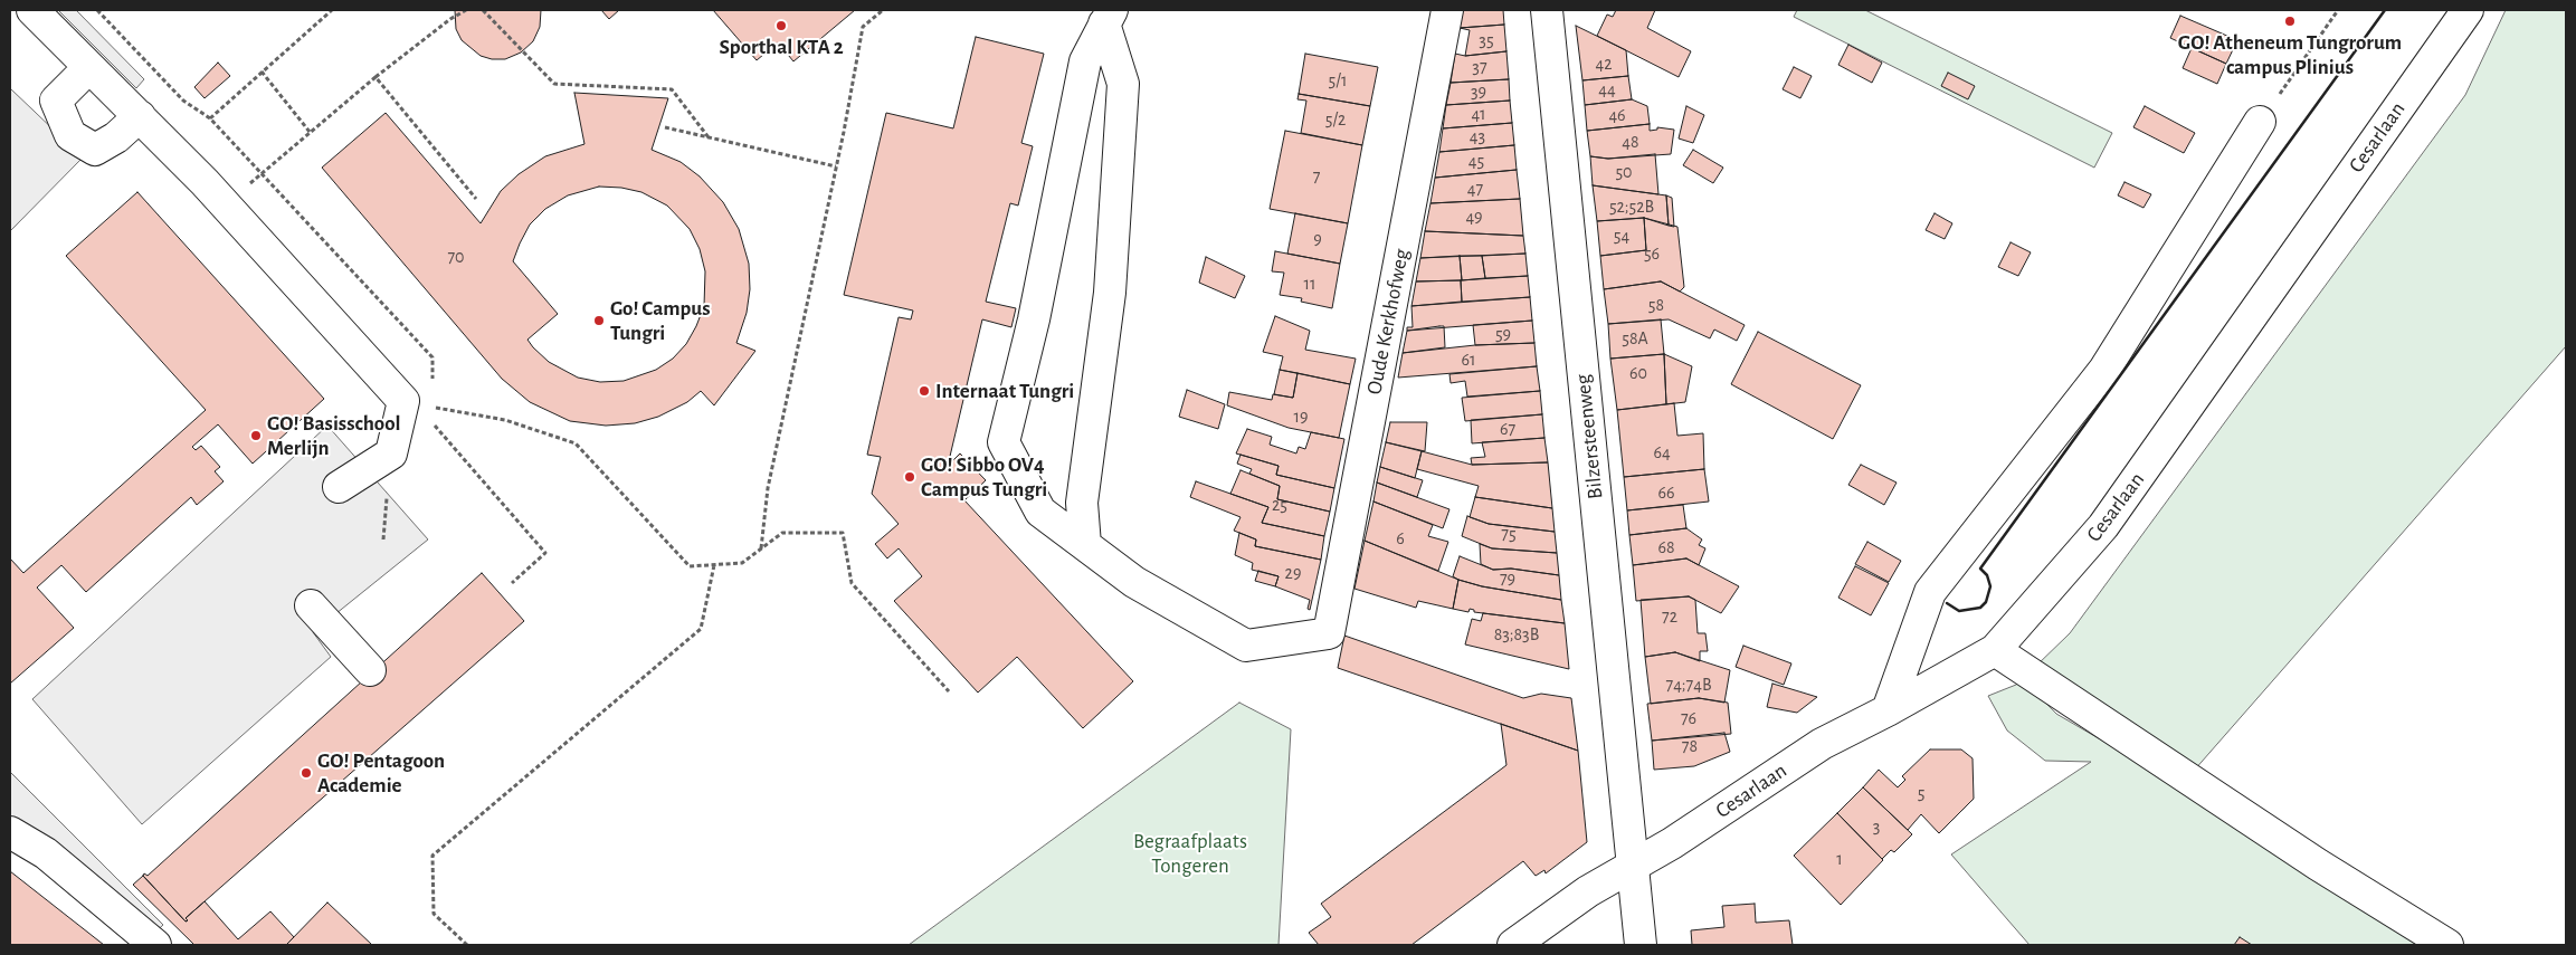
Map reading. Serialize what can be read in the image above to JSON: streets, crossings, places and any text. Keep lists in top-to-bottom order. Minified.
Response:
{"streets":{"street":["Cesarlaan","Oude Kerkhofweg","Bilzersteenweg"]},"crossings":[["Cesarlaan","Bilzersteenweg"]],"parks":["Begraafplaats Tongeren"],"places":["GO! Atheneum Tungrorum campus Plinius","Sporthal KTA 2","Go! Campus Tungri","Internaat Tungri","GO! Basisschool Merlijn","GO! Sibbo OV4 Campus Tungri","GO! Pentagoon Academie"],"house_numbers":["35","42","37","5/1","44","39","41","46","5/2","43","48","45","50","7","47","52;52B","49","54","9","56","70","11","58","59","58A","61","60","19","67","64","66","25","75","6","68","29","79","72","83;83B","74;74B","76","78","5","3","1"]}
